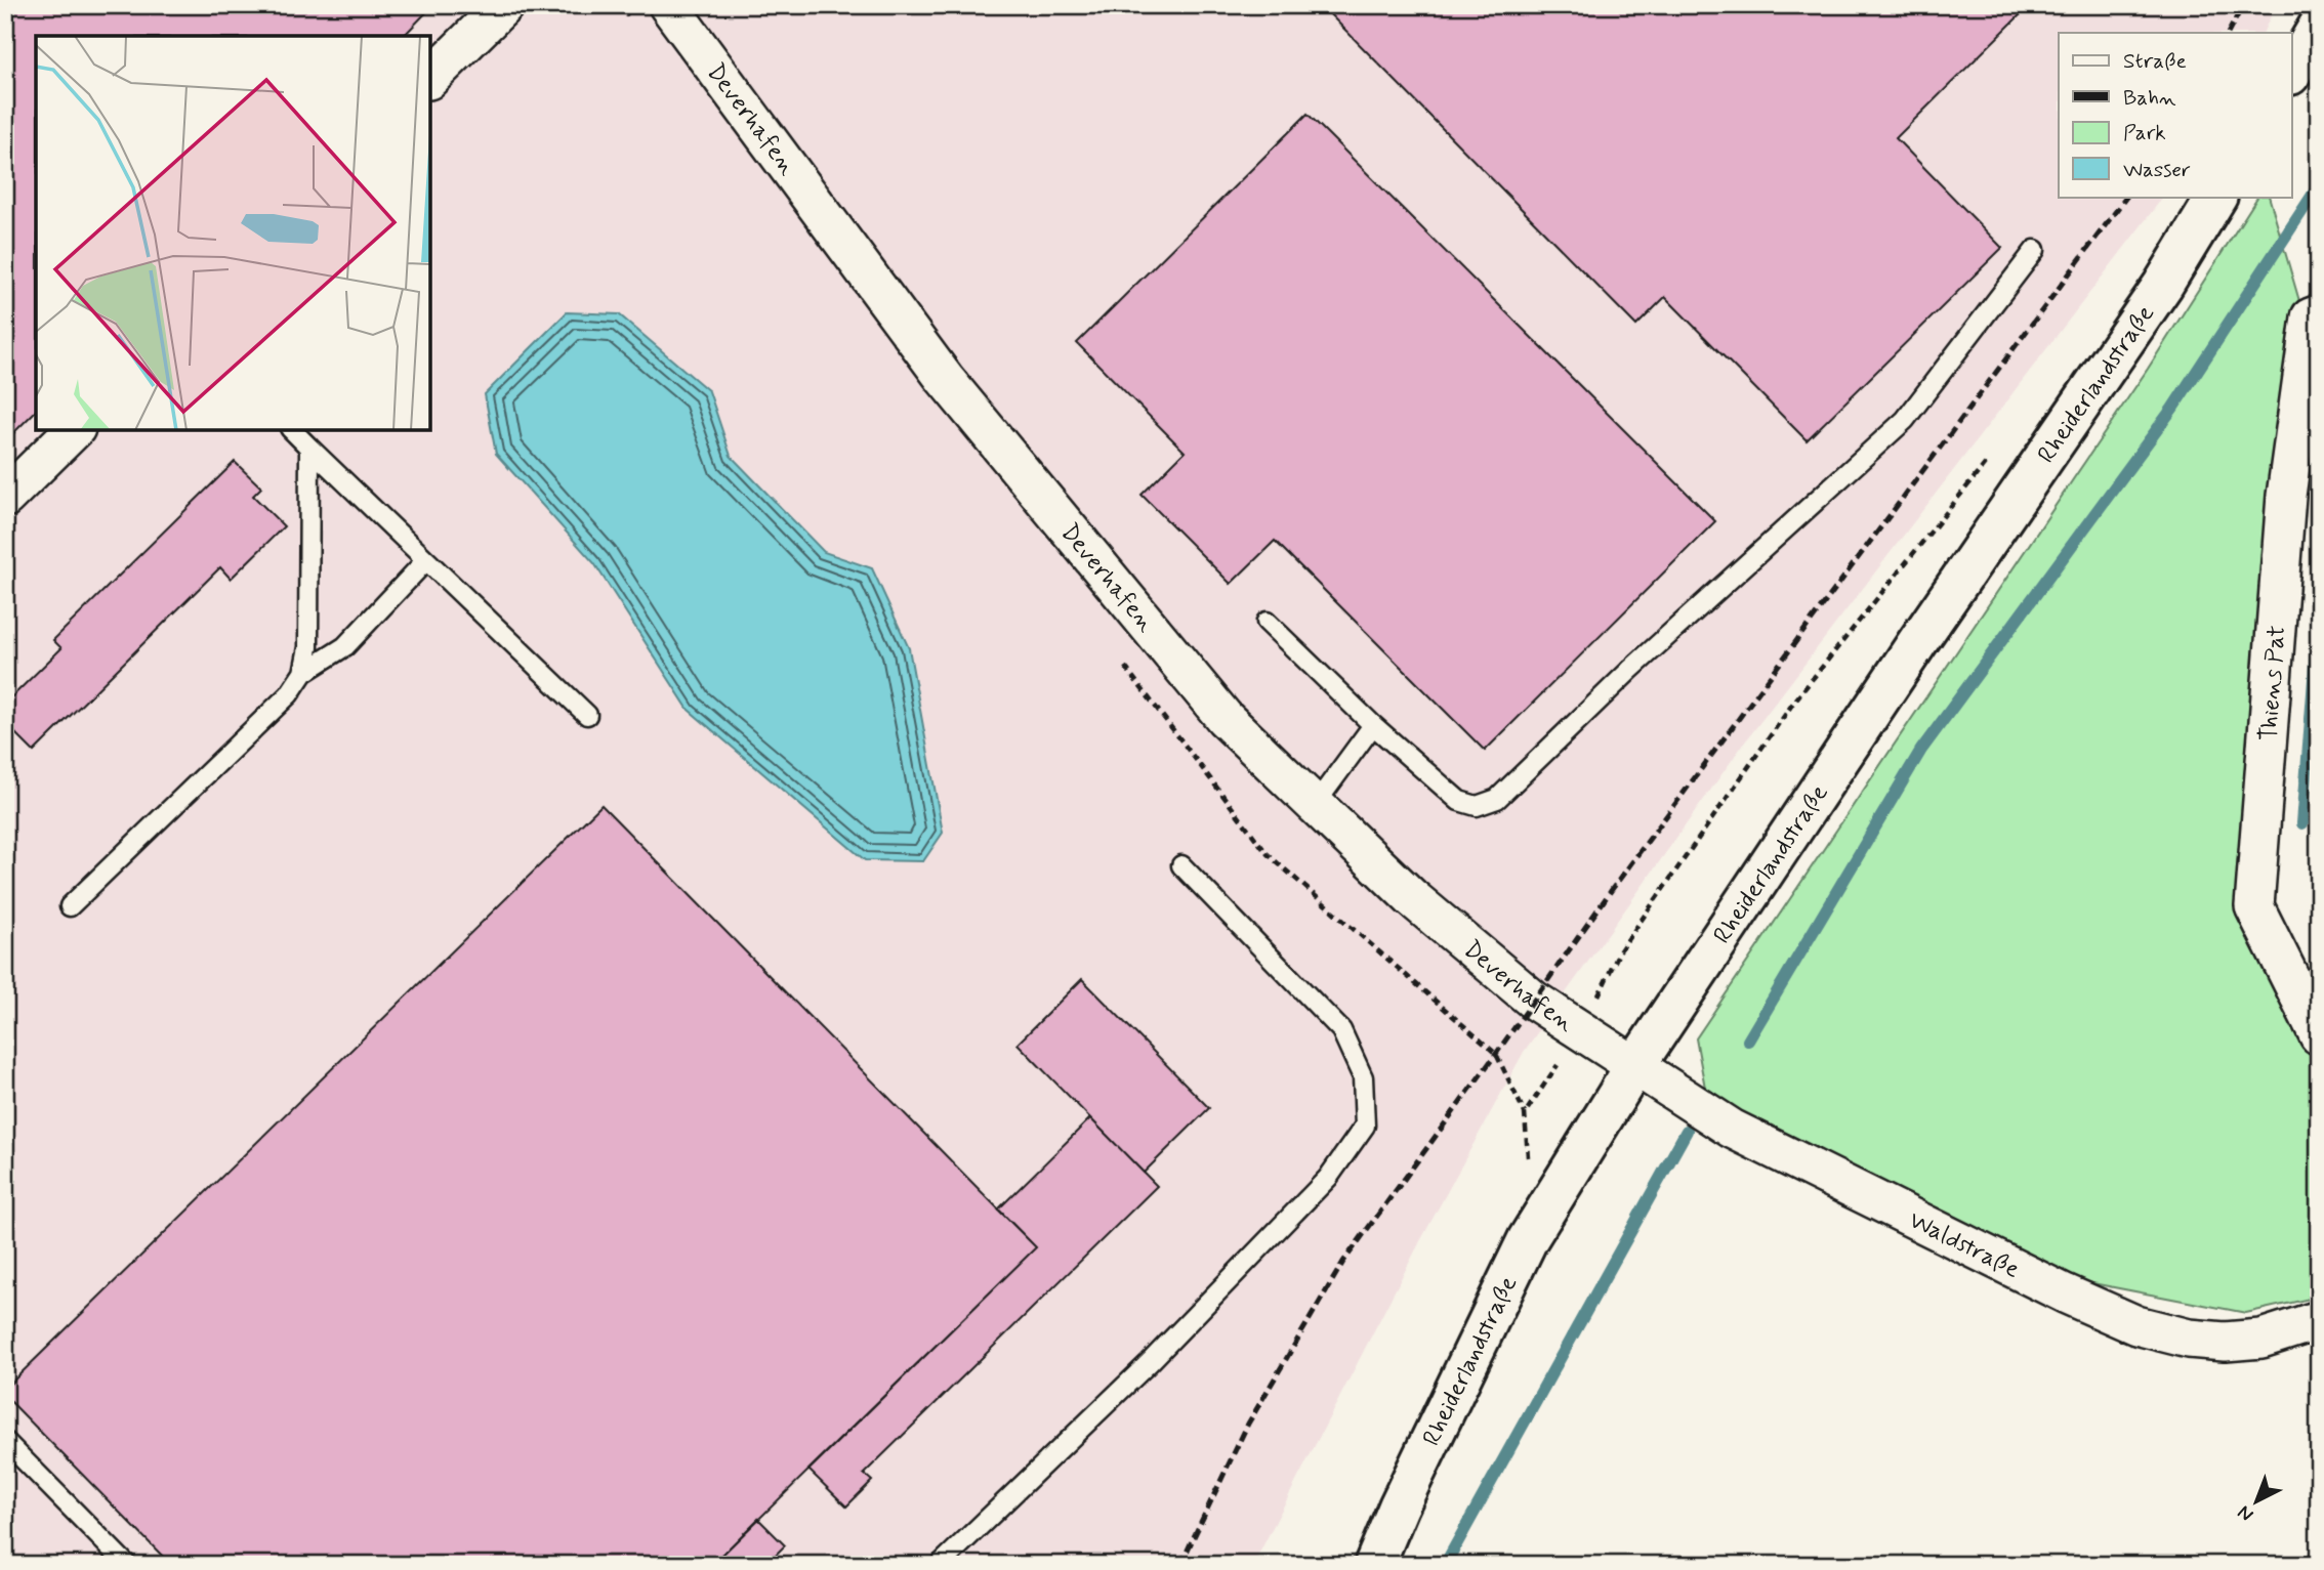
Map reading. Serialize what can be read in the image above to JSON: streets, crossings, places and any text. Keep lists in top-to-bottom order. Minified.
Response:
{"streets":{"main road":["Rheiderlandstraße"],"street":["Deverhafen","Thiens Pat","Waldstraße"]},"crossings":[["Deverhafen","Rheiderlandstraße"],["Deverhafen","Waldstraße"],["Rheiderlandstraße","Waldstraße"]],"legend":["Straße","Bahn","Park","Wasser"],"north":"bottom left"}
